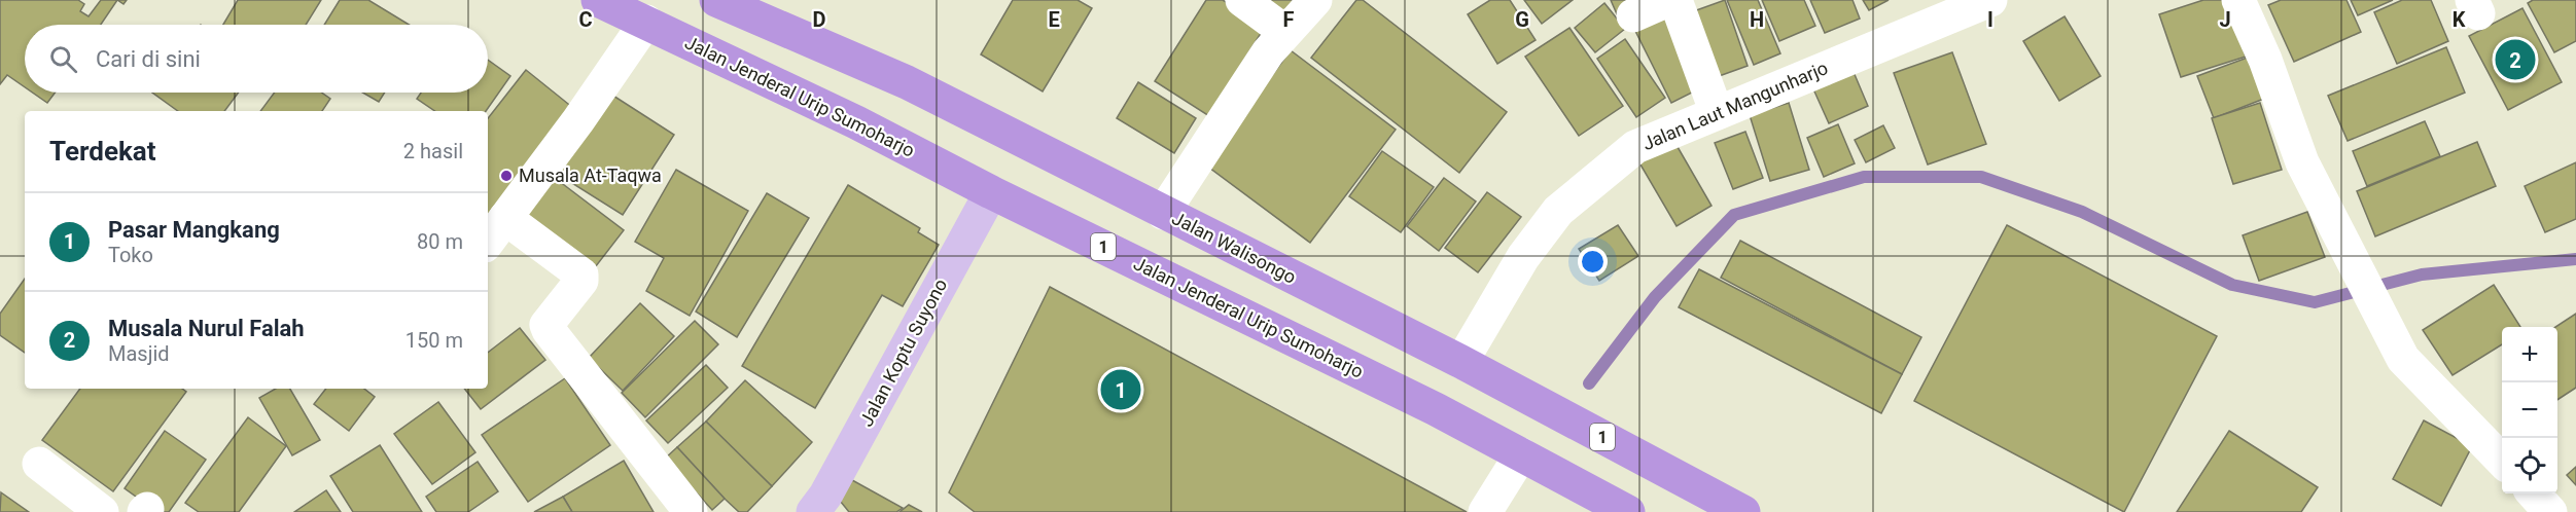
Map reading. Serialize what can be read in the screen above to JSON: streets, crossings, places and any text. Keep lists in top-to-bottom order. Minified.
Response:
{"streets":{"highway":["Jalan Jenderal Urip Sumoharjo","1","Jalan Walisongo"],"main road":["Jalan Koptu Suyono"],"street":["Jalan Laut Mangunharjo"]},"crossings":[["Jalan Jenderal Urip Sumoharjo","Jalan Koptu Suyono"],["Jalan Laut Mangunharjo","Jalan Walisongo"]],"places":["Musala At-Taqwa"],"page":{"search":"Cari di sini","pins":["2","1"],"heading":["Terdekat","2 hasil"],"list":[{"mark":"1","name":"Pasar Mangkang","note":"Toko","value":"80 m"},{"mark":"2","name":"Musala Nurul Falah","note":"Masjid","value":"150 m"}],"map_buttons":["+","−"]},"grid":{"columns":["C","D","E","F","G","H","I","J","K"]}}
